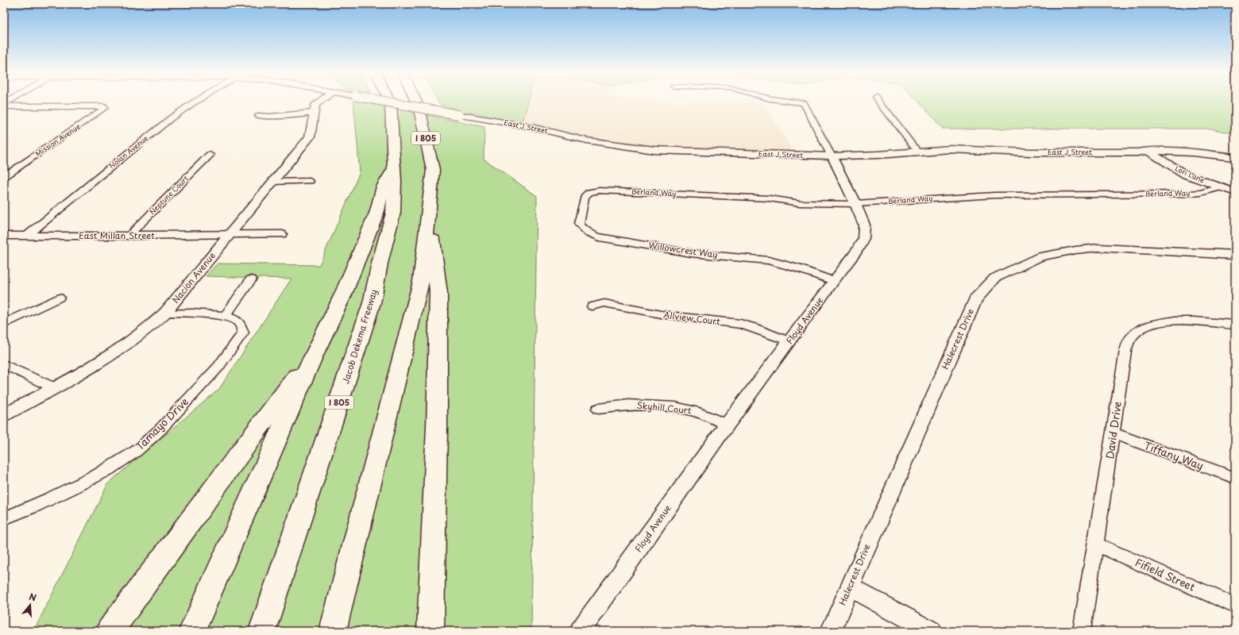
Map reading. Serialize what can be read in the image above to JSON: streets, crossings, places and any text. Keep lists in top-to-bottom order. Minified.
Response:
{"streets":{"highway":["I 805","Jacob Dekema Freeway"],"street":["East J Street","Mission Avenue","Nolan Avenue","Lori Lane","Berland Way","Neptune Court","East Millan Street","Willowcrest Way","Nacion Avenue","Allview Court","Floyd Avenue","Halecrest Drive","Skyhill Court","Tamayo Drive","David Drive","Tiffany Way","Fifield Street"]},"crossings":[["East J Street","Lori Lane"],["East J Street","Floyd Avenue"],["Nolan Avenue","East Millan Street"],["Lori Lane","Berland Way"],["Berland Way","Willowcrest Way"],["Berland Way","Floyd Avenue"],["Neptune Court","East Millan Street"],["East Millan Street","Nacion Avenue"],["Willowcrest Way","Floyd Avenue"],["Nacion Avenue","Tamayo Drive"],["Allview Court","Floyd Avenue"],["Floyd Avenue","Skyhill Court"],["David Drive","Tiffany Way"],["David Drive","Fifield Street"]],"north":"top"}
